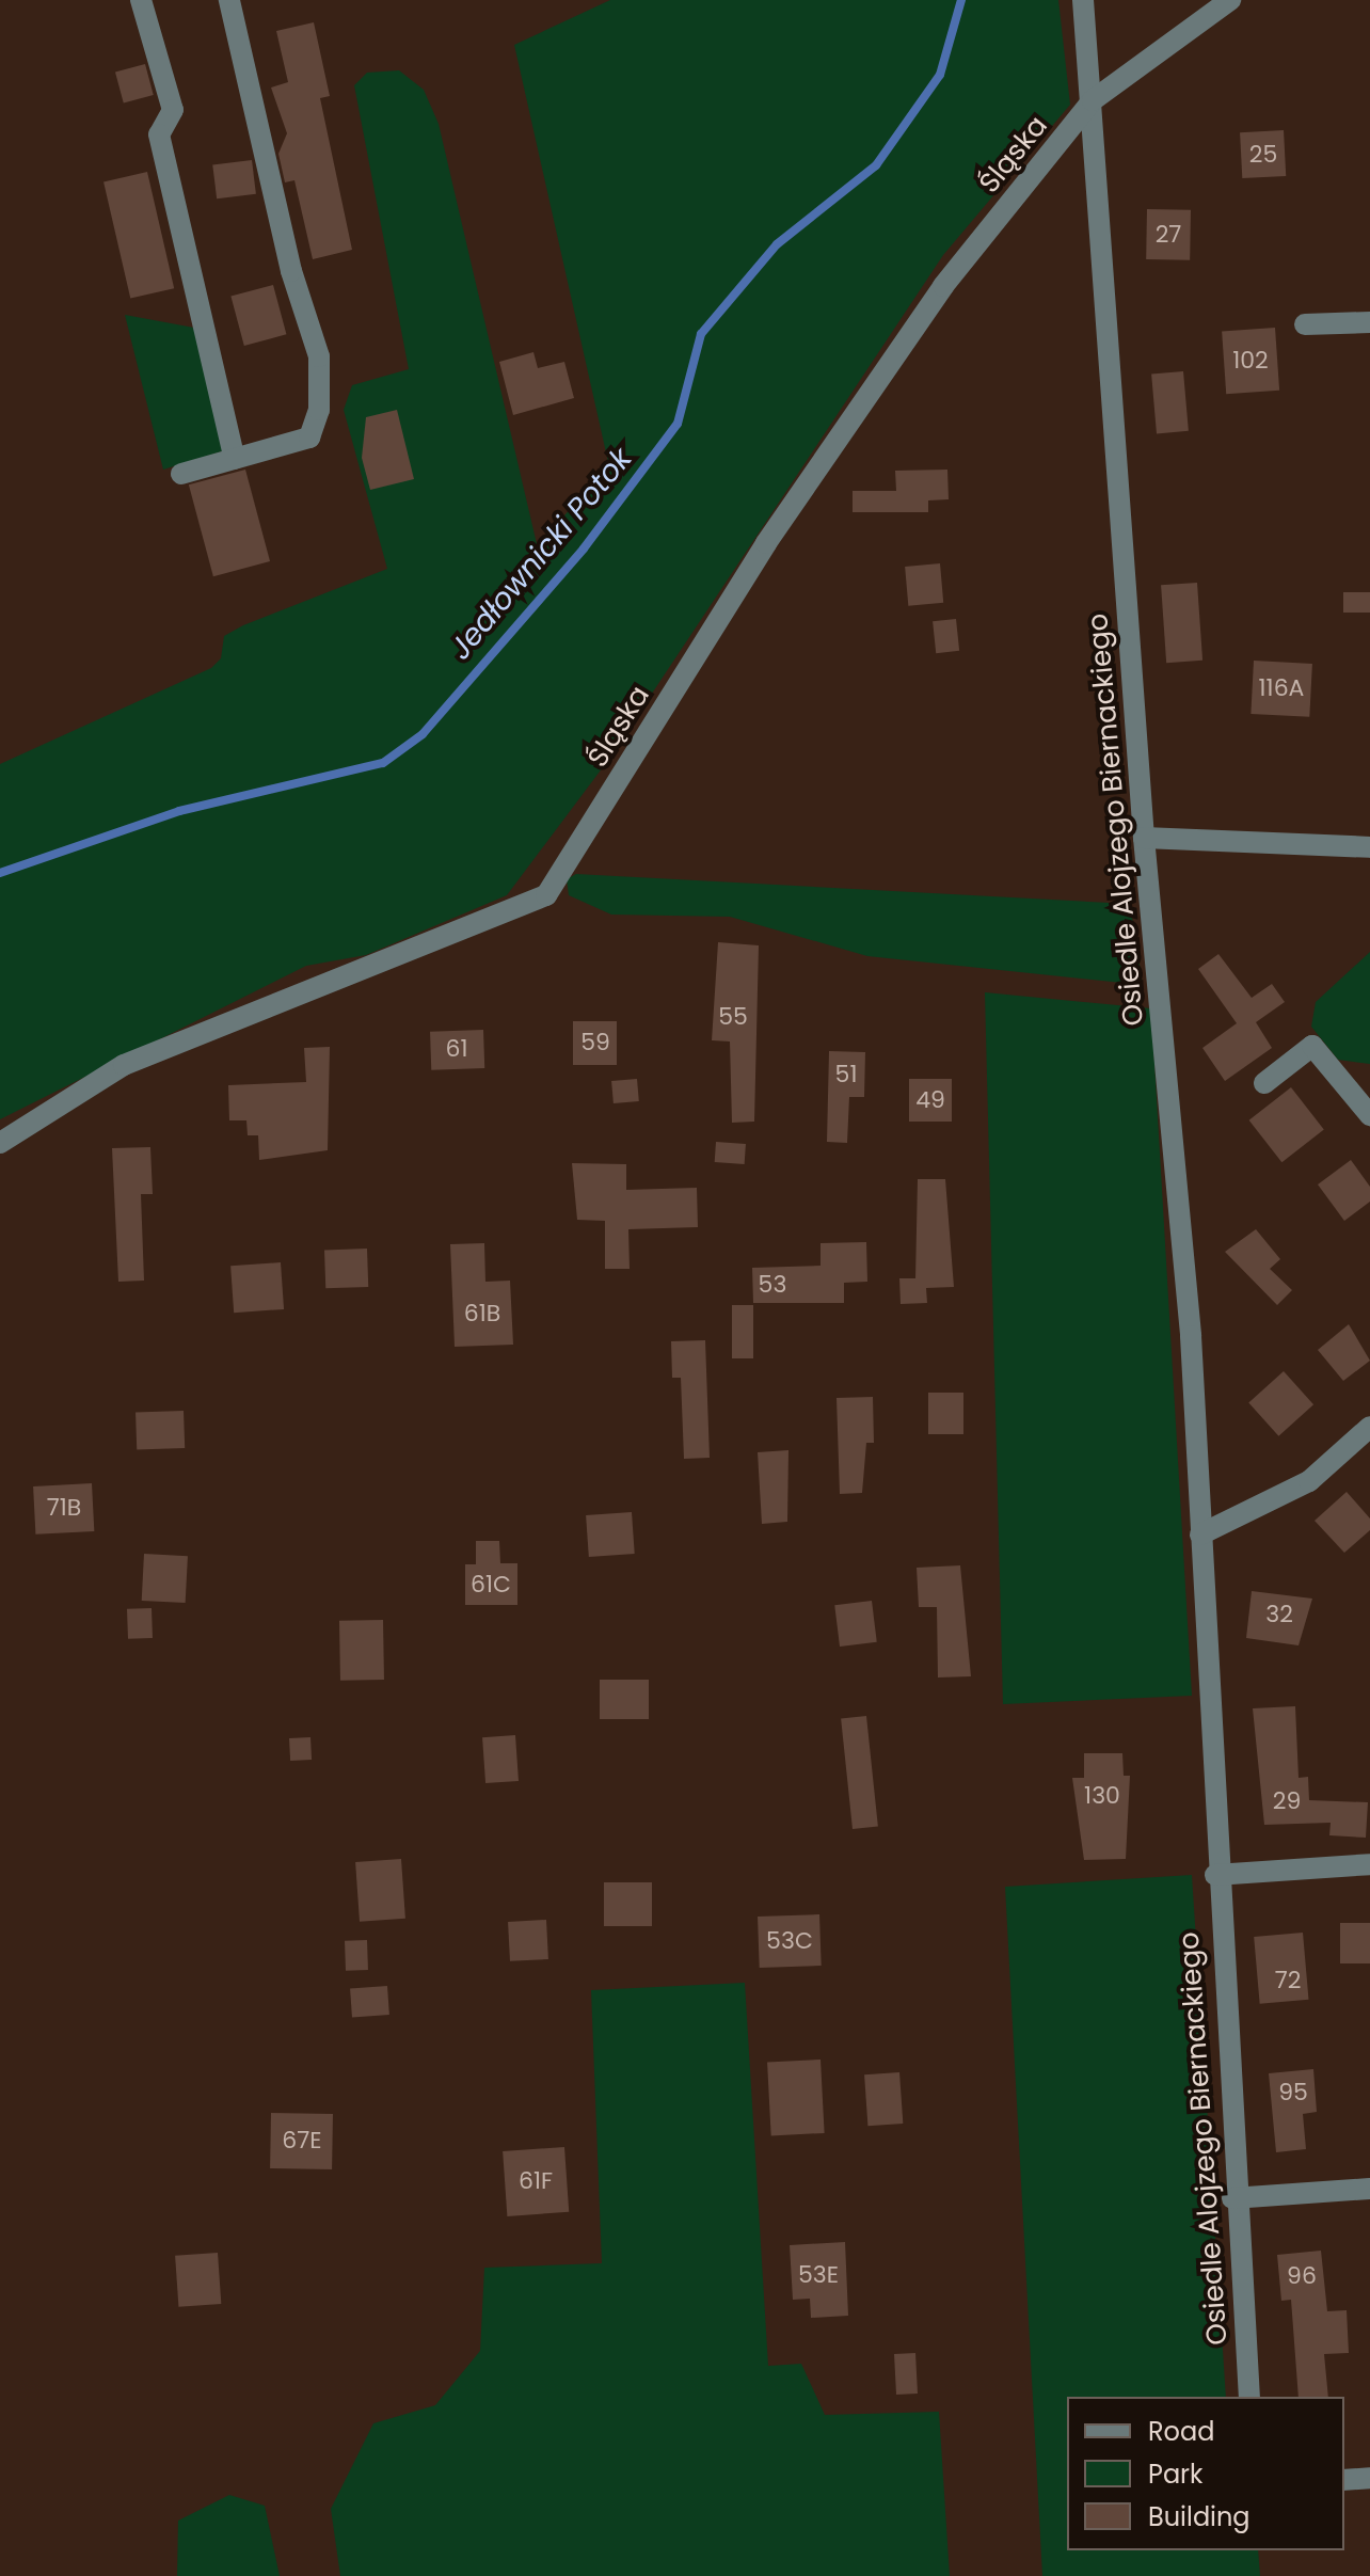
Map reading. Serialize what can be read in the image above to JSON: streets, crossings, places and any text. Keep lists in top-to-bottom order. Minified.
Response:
{"streets":{"street":["Śląska","Osiedle Alojzego Biernackiego"]},"crossings":[["Śląska","Osiedle Alojzego Biernackiego"]],"water":["Jedłownicki Potok"],"house_numbers":["25","27","102","116A","55","59","61","51","49","53","61B","71B","61C","32","130","29","53C","72","95","67E","61F","53E","96"],"legend":["Road","Park","Building"]}
